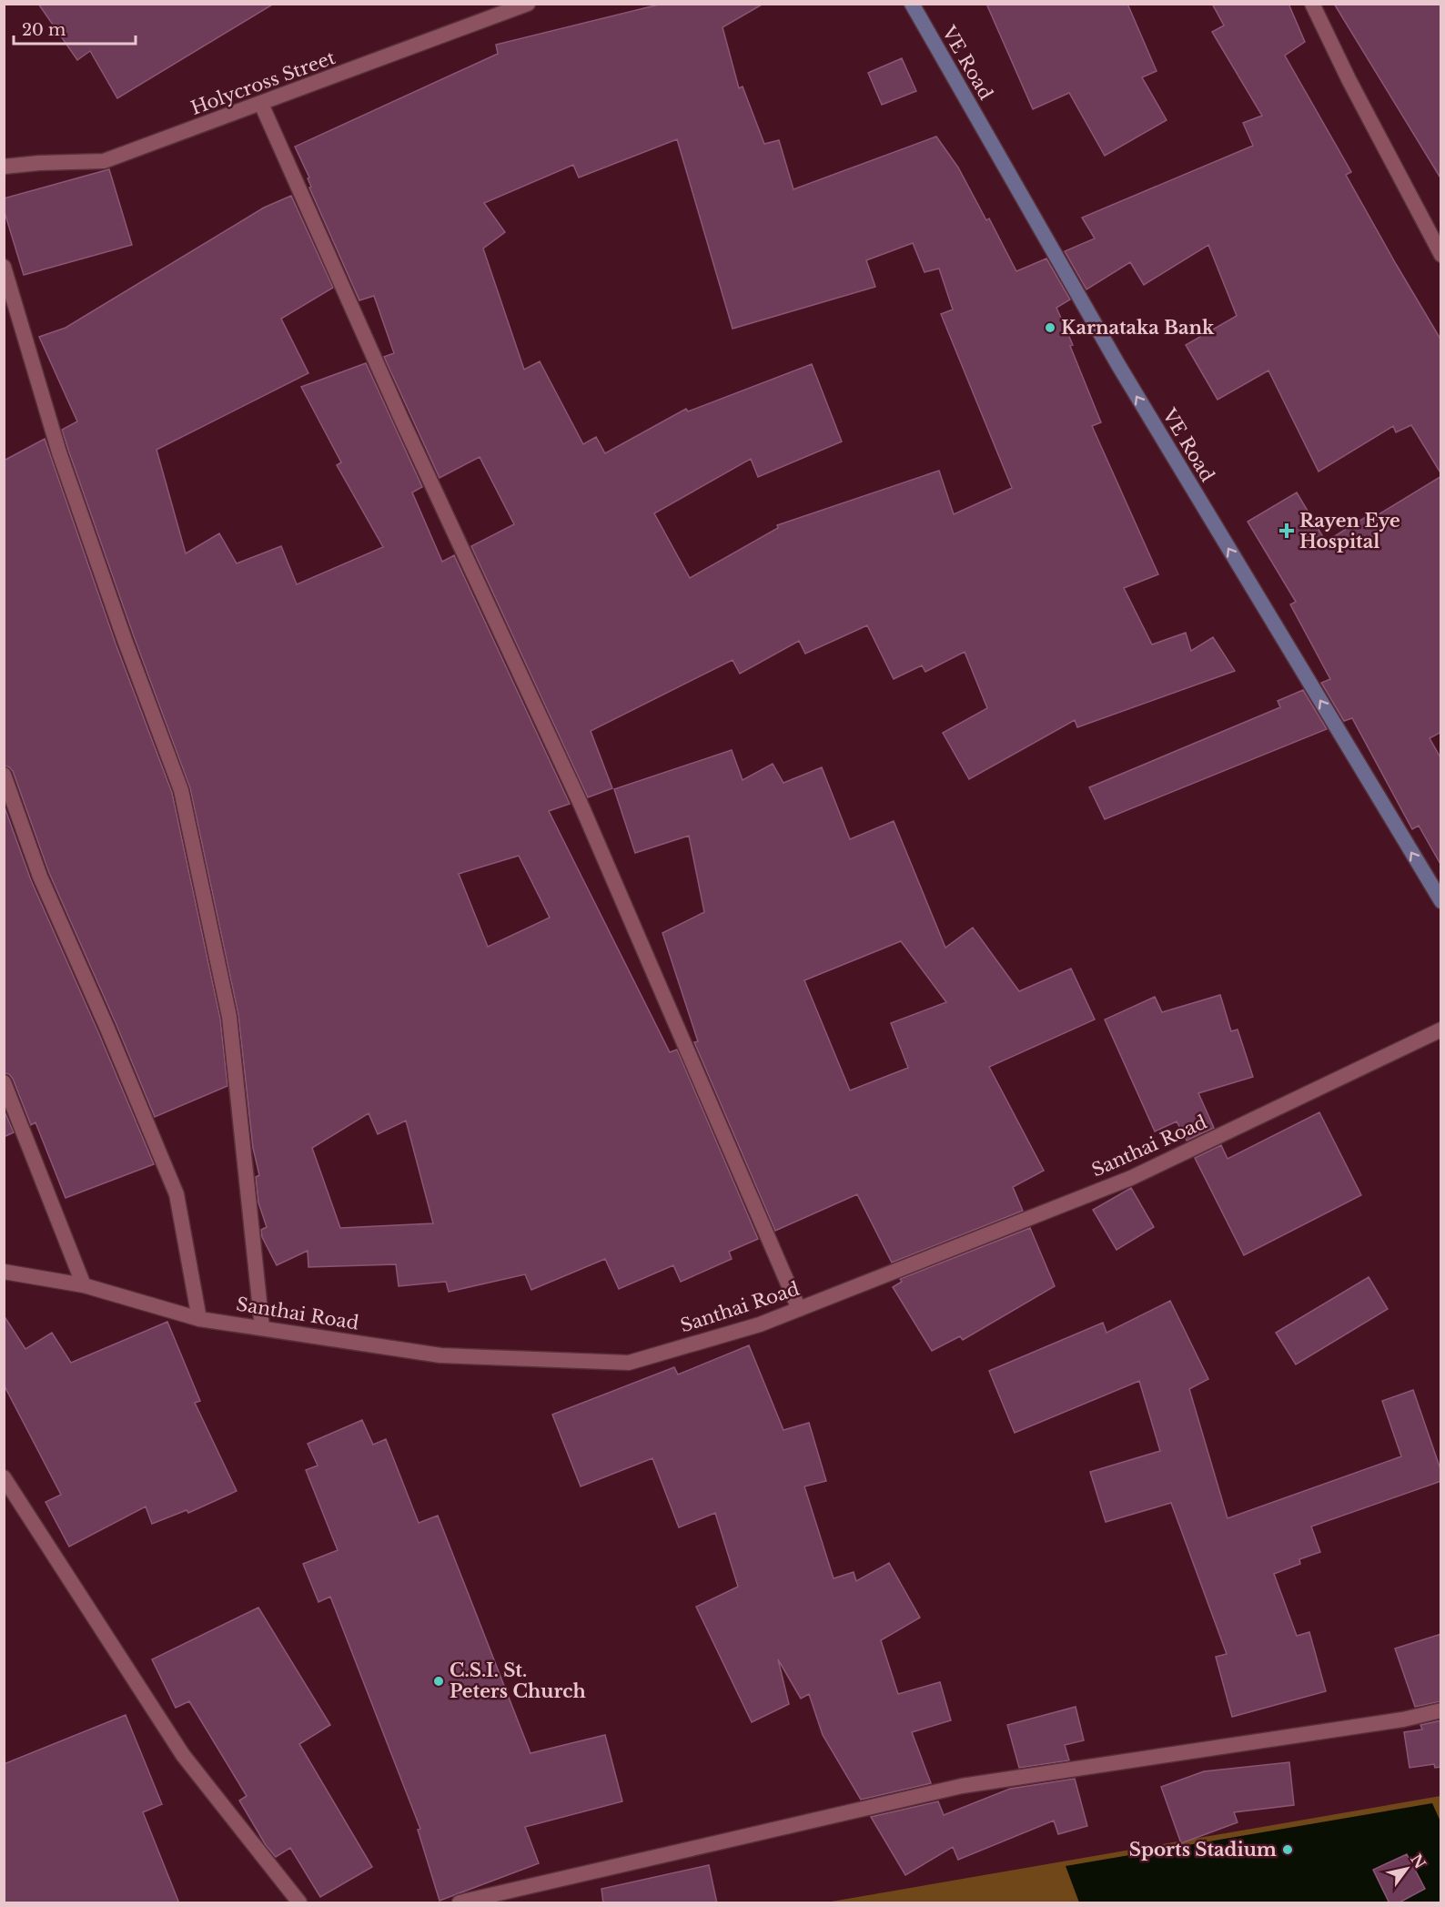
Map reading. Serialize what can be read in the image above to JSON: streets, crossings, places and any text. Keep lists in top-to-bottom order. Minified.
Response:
{"streets":{"main road":["VE Road"],"street":["Holycross Street","Santhai Road"]},"one_way":["VE Road"],"places":{"other":["Karnataka Bank","C.S.I. St. Peters Church","Sports Stadium"],"health":["Rayen Eye Hospital"]},"scale_bar":"20 m","north":"top right"}
